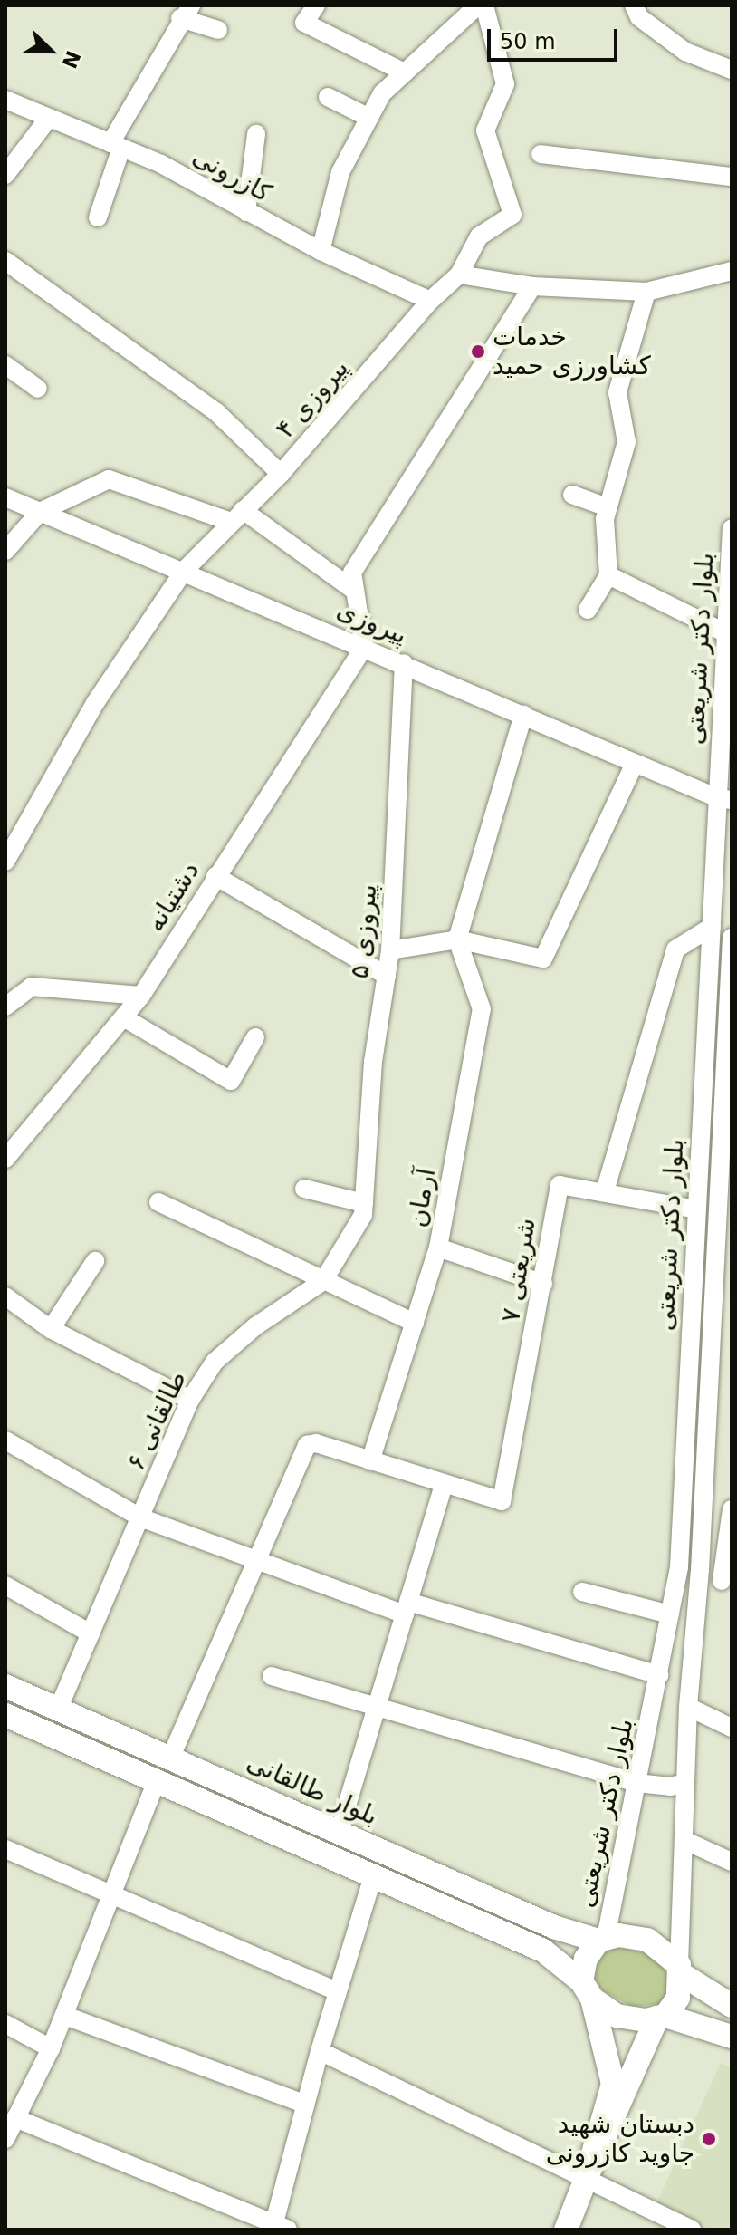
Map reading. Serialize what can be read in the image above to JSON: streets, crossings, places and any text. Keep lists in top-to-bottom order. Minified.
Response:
{"streets":{"main road":["بلوار طالقانی"],"street":["کازرونی","پیروزی ۴","پیروزی","بلوار دکتر شریعتی","دشتیانه","پیروزی ۵","آرمان","شریعتی ۷","طالقانی ۶"]},"crossings":[["کازرونی","پیروزی ۴"],["پیروزی ۴","پیروزی"],["پیروزی","بلوار دکتر شریعتی"],["پیروزی","دشتیانه"],["پیروزی","پیروزی ۵"],["بلوار دکتر شریعتی","شریعتی ۷"],["بلوار دکتر شریعتی","بلوار طالقانی"],["پیروزی ۵","طالقانی ۶"],["طالقانی ۶","بلوار طالقانی"]],"places":["خدمات کشاورزی حمید","دبستان شهید جاوید کازرونی"],"scale_bar":"50 m","north":"bottom right"}
